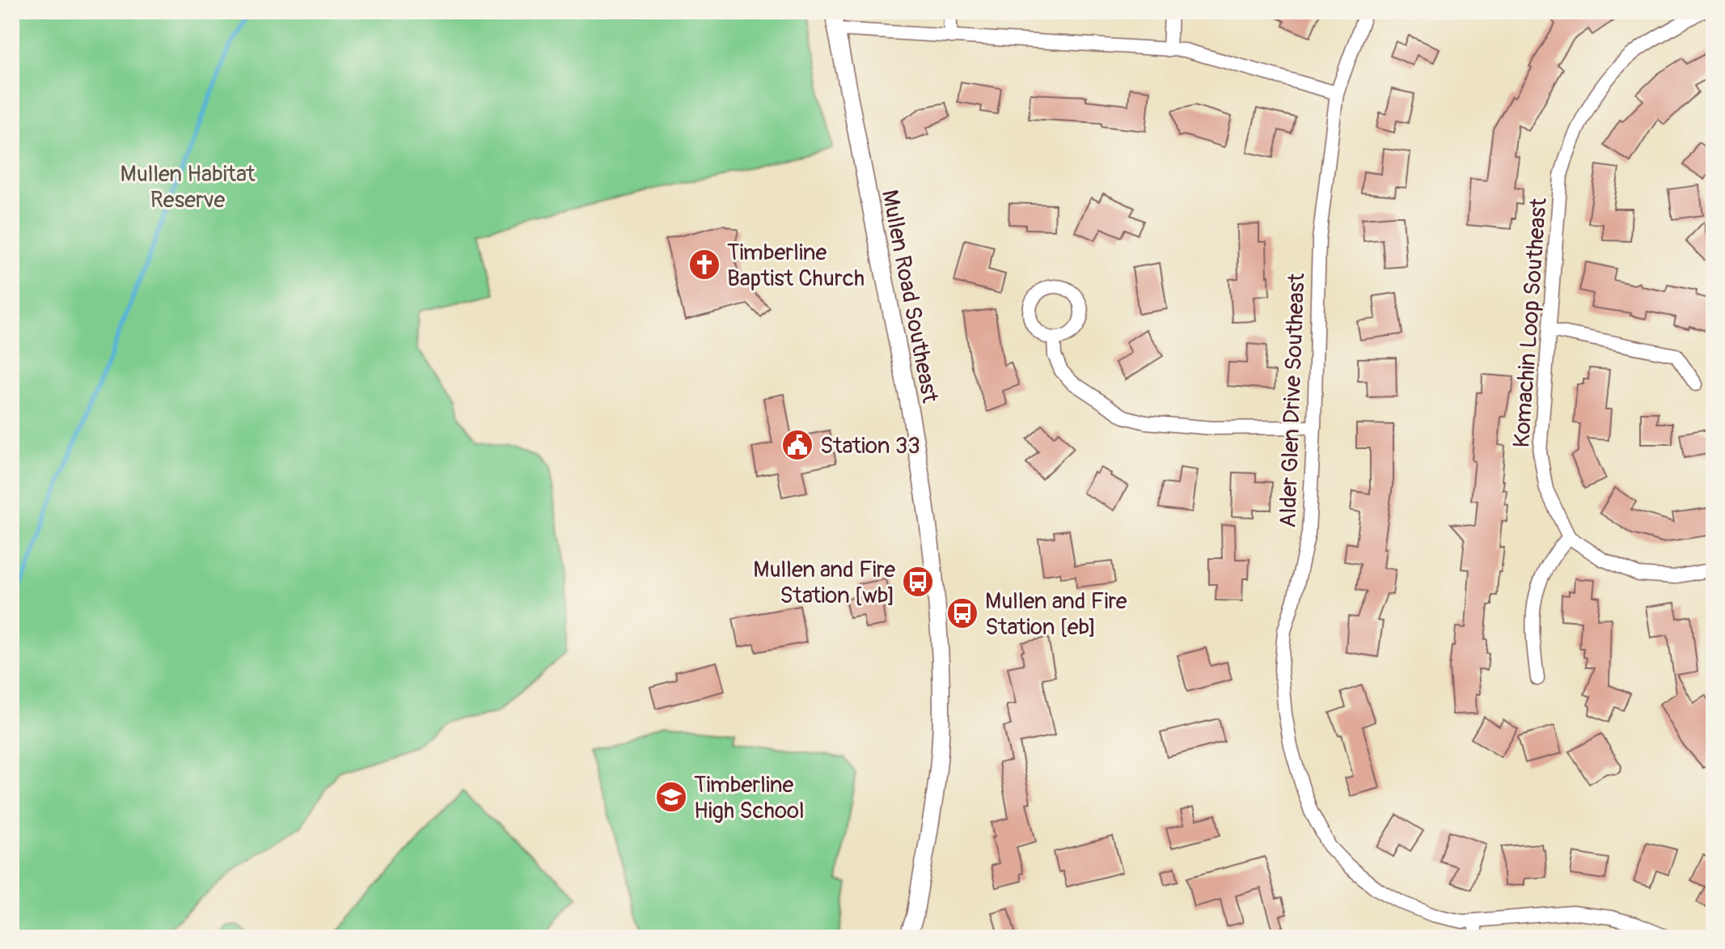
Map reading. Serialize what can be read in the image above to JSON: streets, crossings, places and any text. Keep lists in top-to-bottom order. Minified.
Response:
{"streets":{"street":["Mullen Road Southeast","Komachin Loop Southeast","Alder Glen Drive Southeast"]},"parks":["Mullen Habitat Reserve"],"places":{"church":["Timberline Baptist Church"],"public building":["Station 33"],"bus stop":["Mullen and Fire Station [wb]","Mullen and Fire Station [eb]"],"school or university":["Timberline High School"]}}
